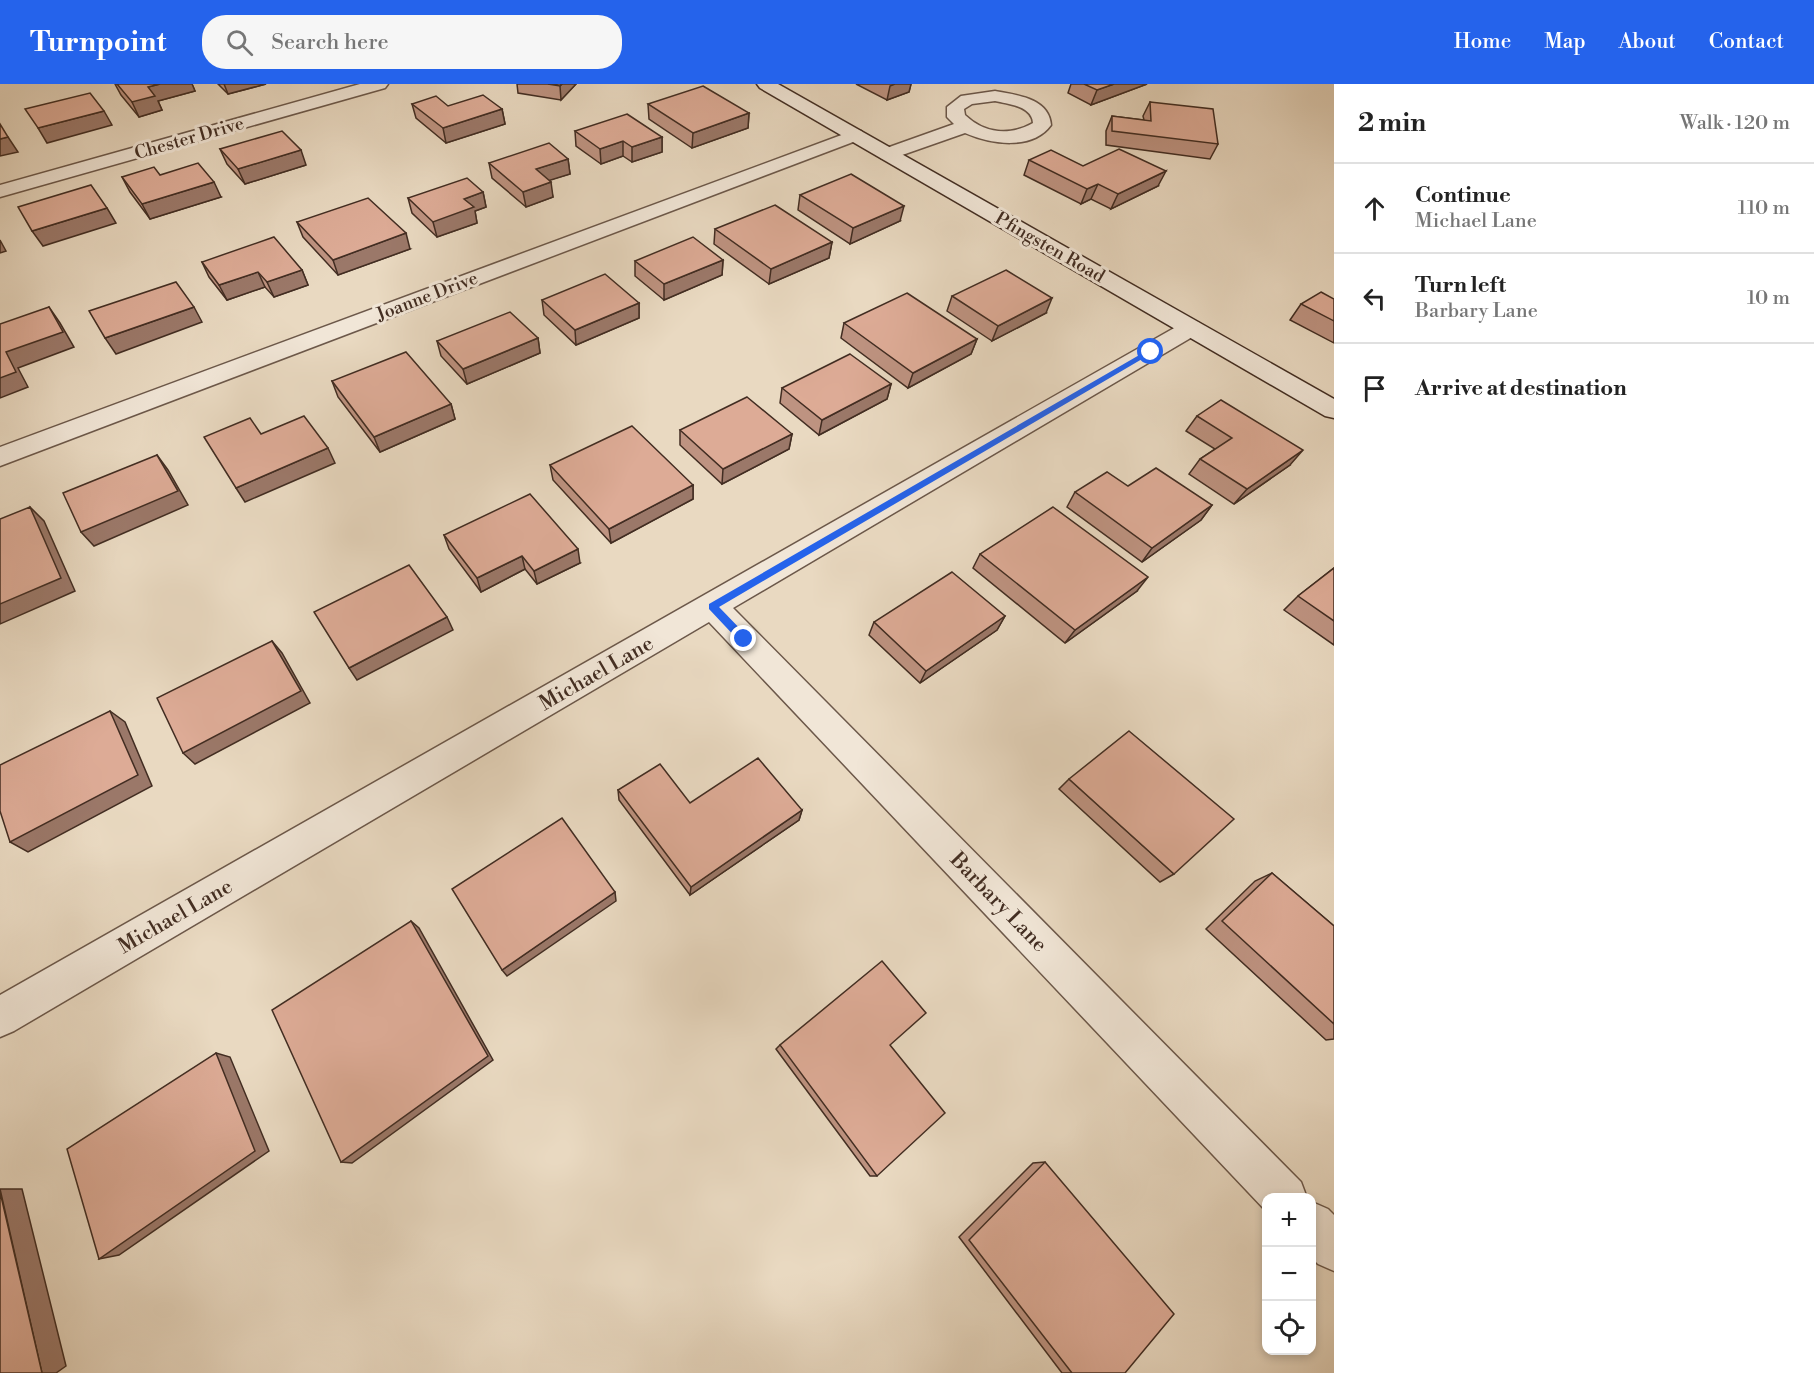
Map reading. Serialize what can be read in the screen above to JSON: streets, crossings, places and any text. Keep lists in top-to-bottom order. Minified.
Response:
{"streets":{"street":["Chester Drive","Pfingsten Road","Joanne Drive","Michael Lane","Barbary Lane"]},"crossings":[["Pfingsten Road","Joanne Drive"],["Pfingsten Road","Michael Lane"],["Michael Lane","Barbary Lane"]],"page":{"header":"Turnpoint","search":"Search here","nav":["Home","Map","About","Contact"],"heading":["2 min","Walk · 120 m"],"list":[["Continue","Michael Lane","110 m"],["Turn left","Barbary Lane","10 m"],"Arrive at destination"],"map_buttons":["+","−"]}}
